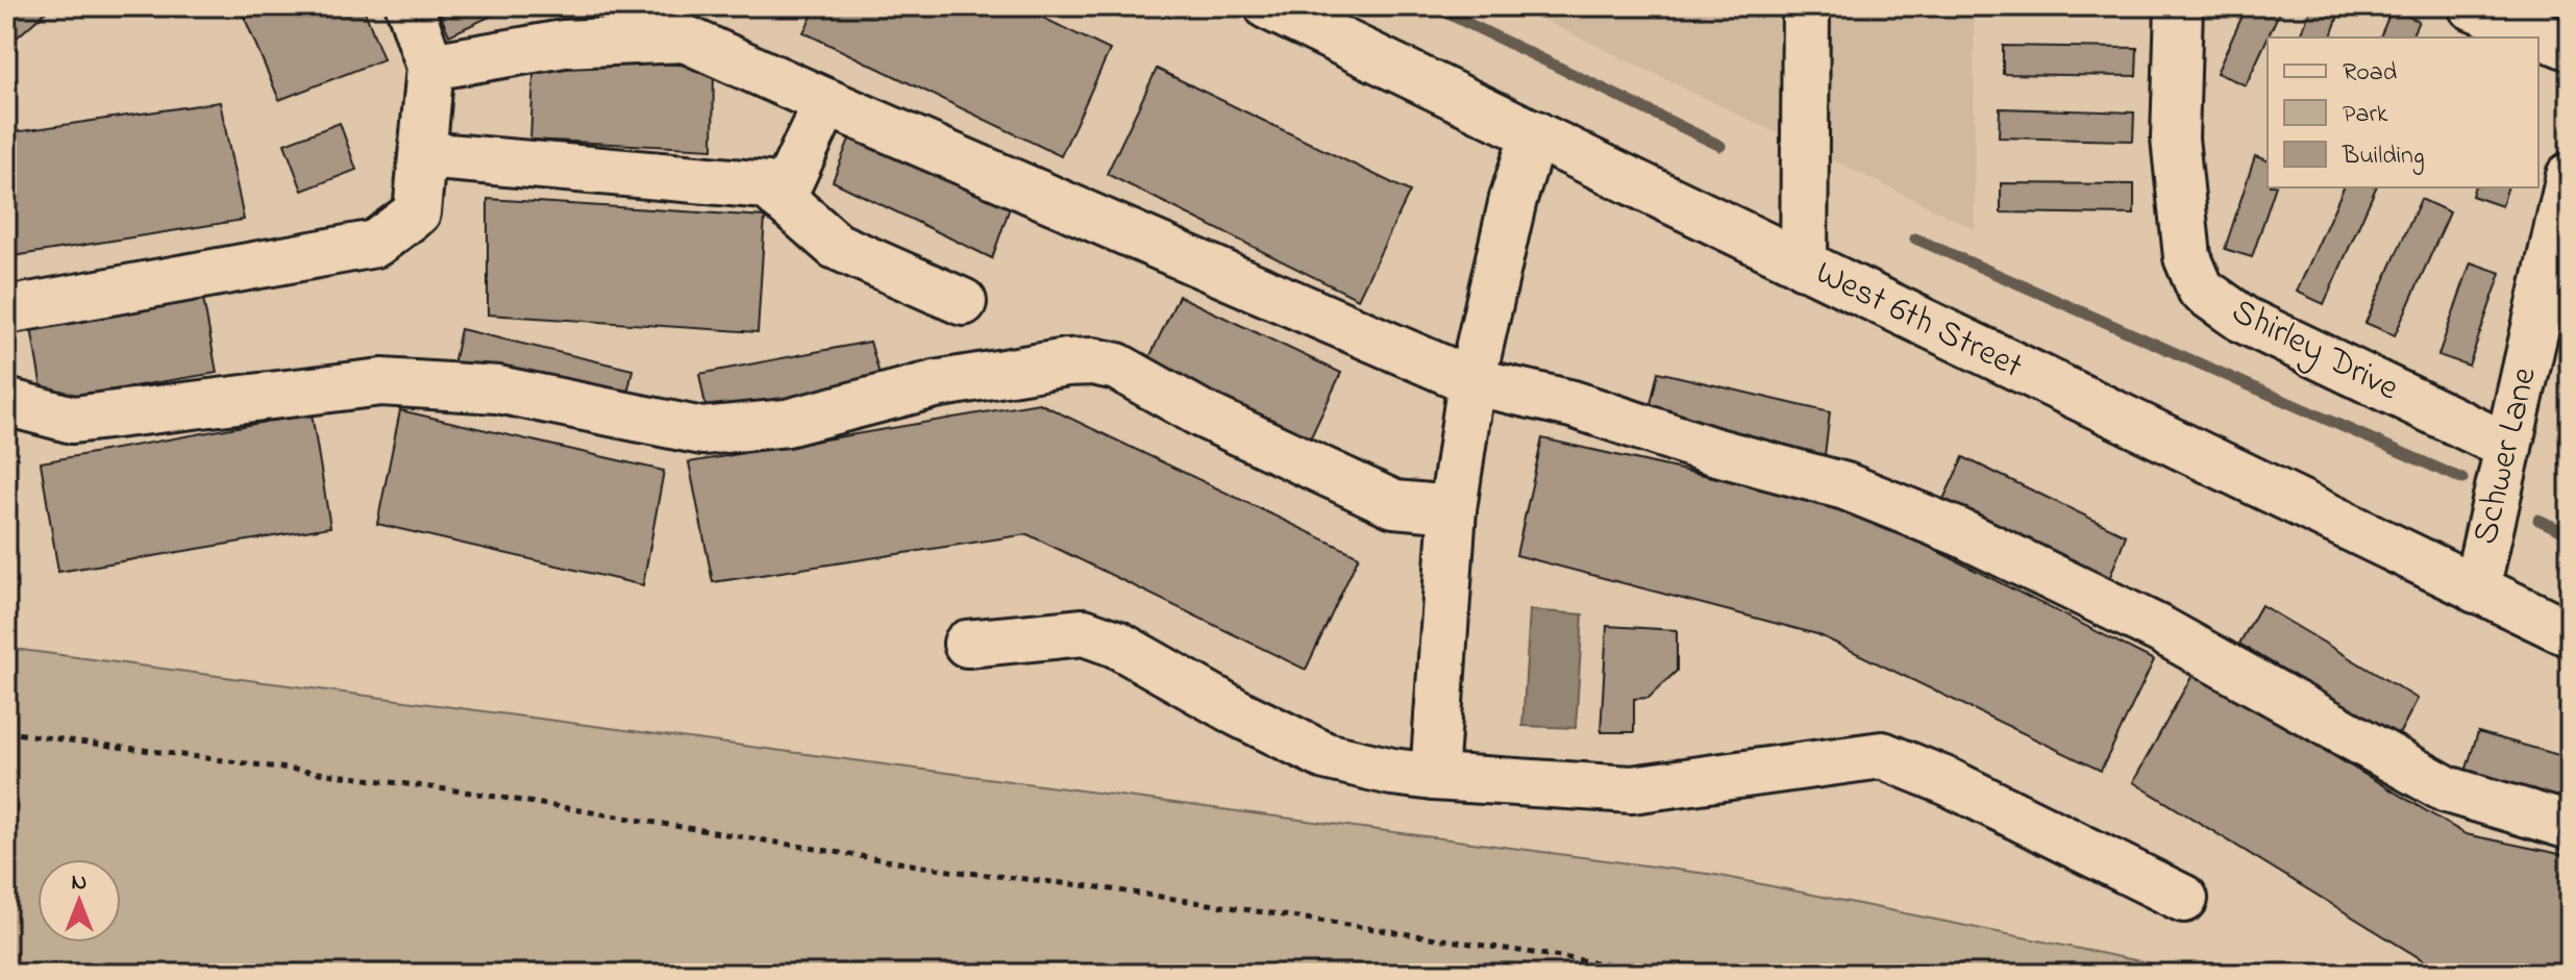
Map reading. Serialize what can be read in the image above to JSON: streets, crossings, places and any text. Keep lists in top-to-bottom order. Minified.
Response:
{"streets":{"main road":["West 6th Street","Shirley Drive","Schwer Lane"]},"crossings":[["West 6th Street","Schwer Lane"],["Shirley Drive","Schwer Lane"]],"legend":["Road","Park","Building"],"north":"top"}
